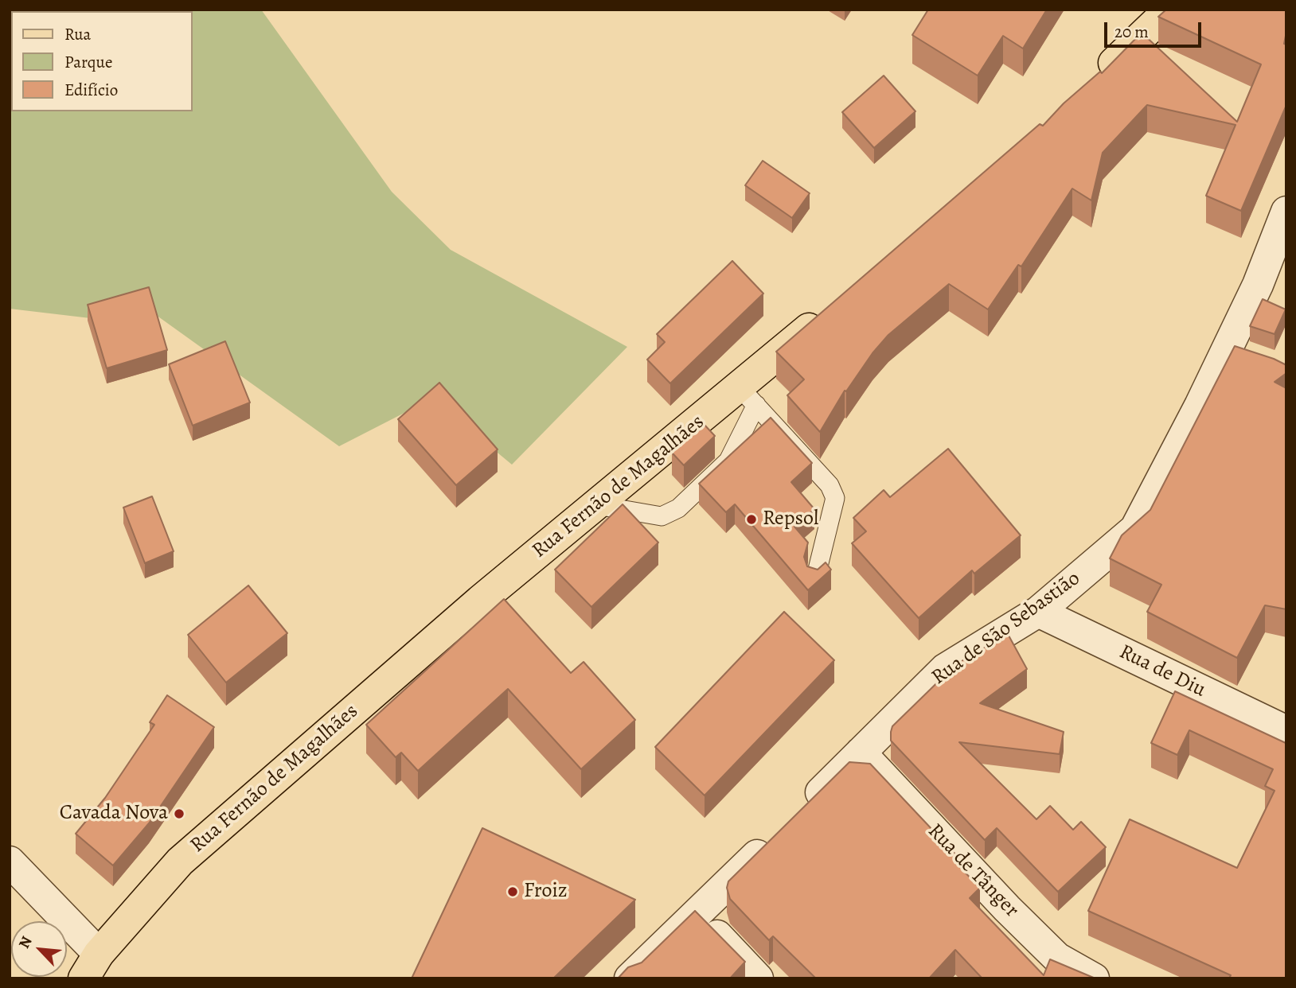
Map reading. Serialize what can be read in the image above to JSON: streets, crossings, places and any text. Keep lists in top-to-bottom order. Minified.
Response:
{"streets":{"main road":["Rua Fernão de Magalhães"],"street":["Rua de São Sebastião","Rua de Diu","Rua de Tânger"]},"crossings":[["Rua de São Sebastião","Rua de Diu"],["Rua de São Sebastião","Rua de Tânger"]],"places":["Repsol","Cavada Nova","Froiz"],"legend":["Rua","Parque","Edifício"],"scale_bar":"20 m","north":"top left"}
